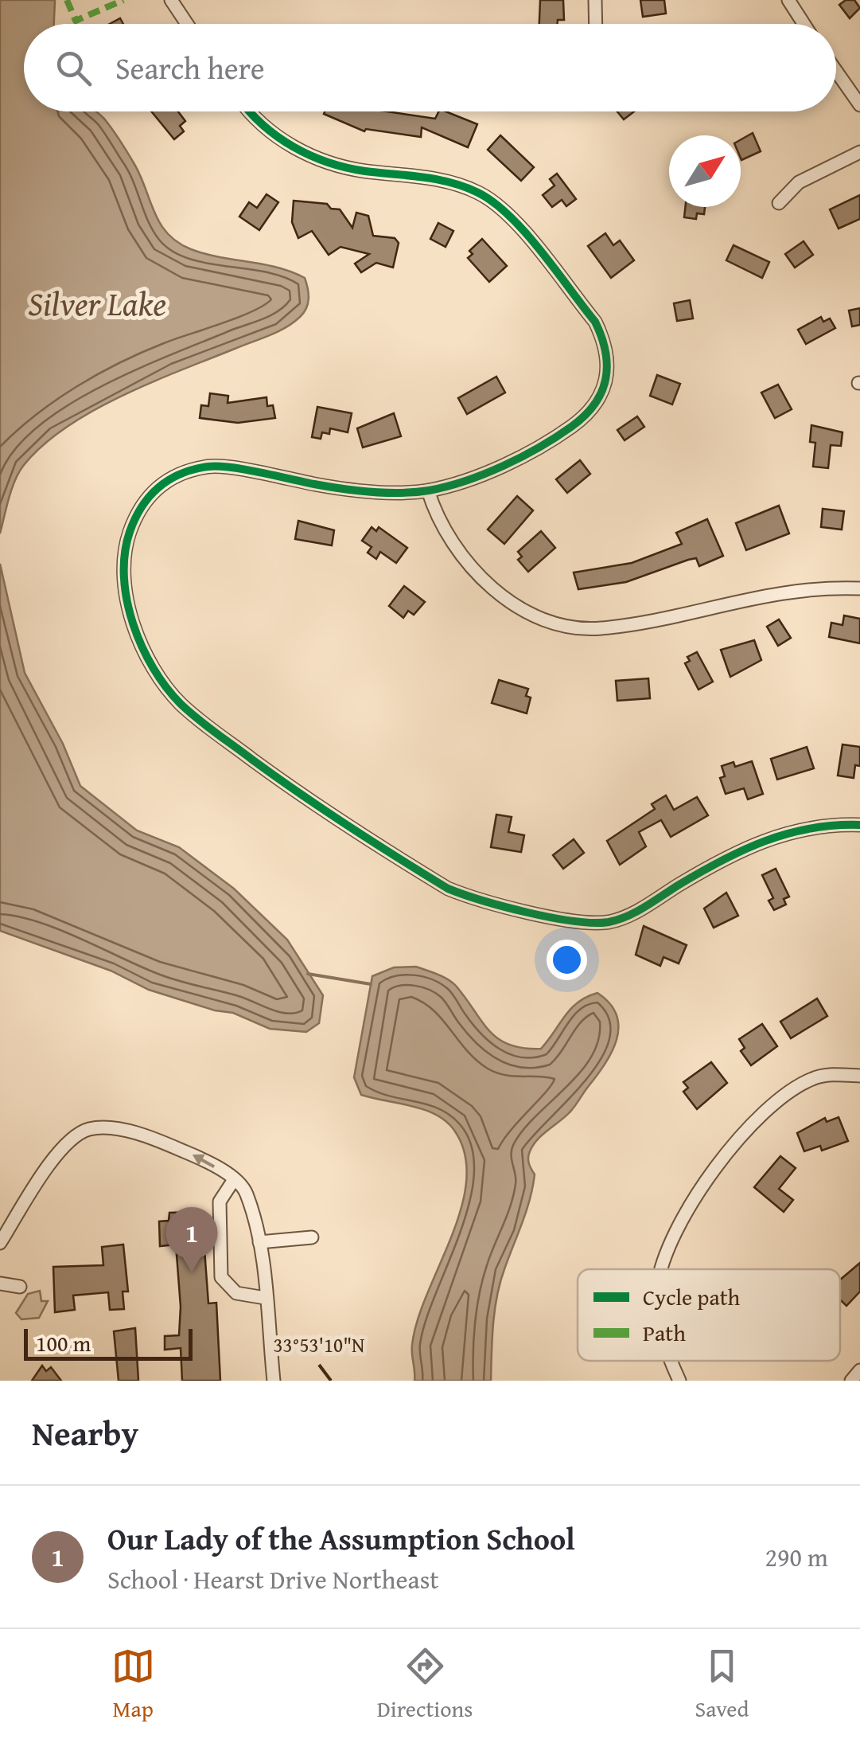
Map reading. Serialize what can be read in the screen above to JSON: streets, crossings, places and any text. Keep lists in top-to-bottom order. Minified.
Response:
{"water":["Silver Lake"],"legend":["Cycle path","Path"],"scale_bar":"100 m","north":"top right","page":{"search":"Search here","pins":"1","scale":"100 m","heading":"Nearby","list":[{"mark":"1","name":"Our Lady of the Assumption School","note":"School · Hearst Drive Northeast","value":"290 m"}],"nav":["Map","Directions","Saved"]},"coordinates":["33°53'10\"N"]}
